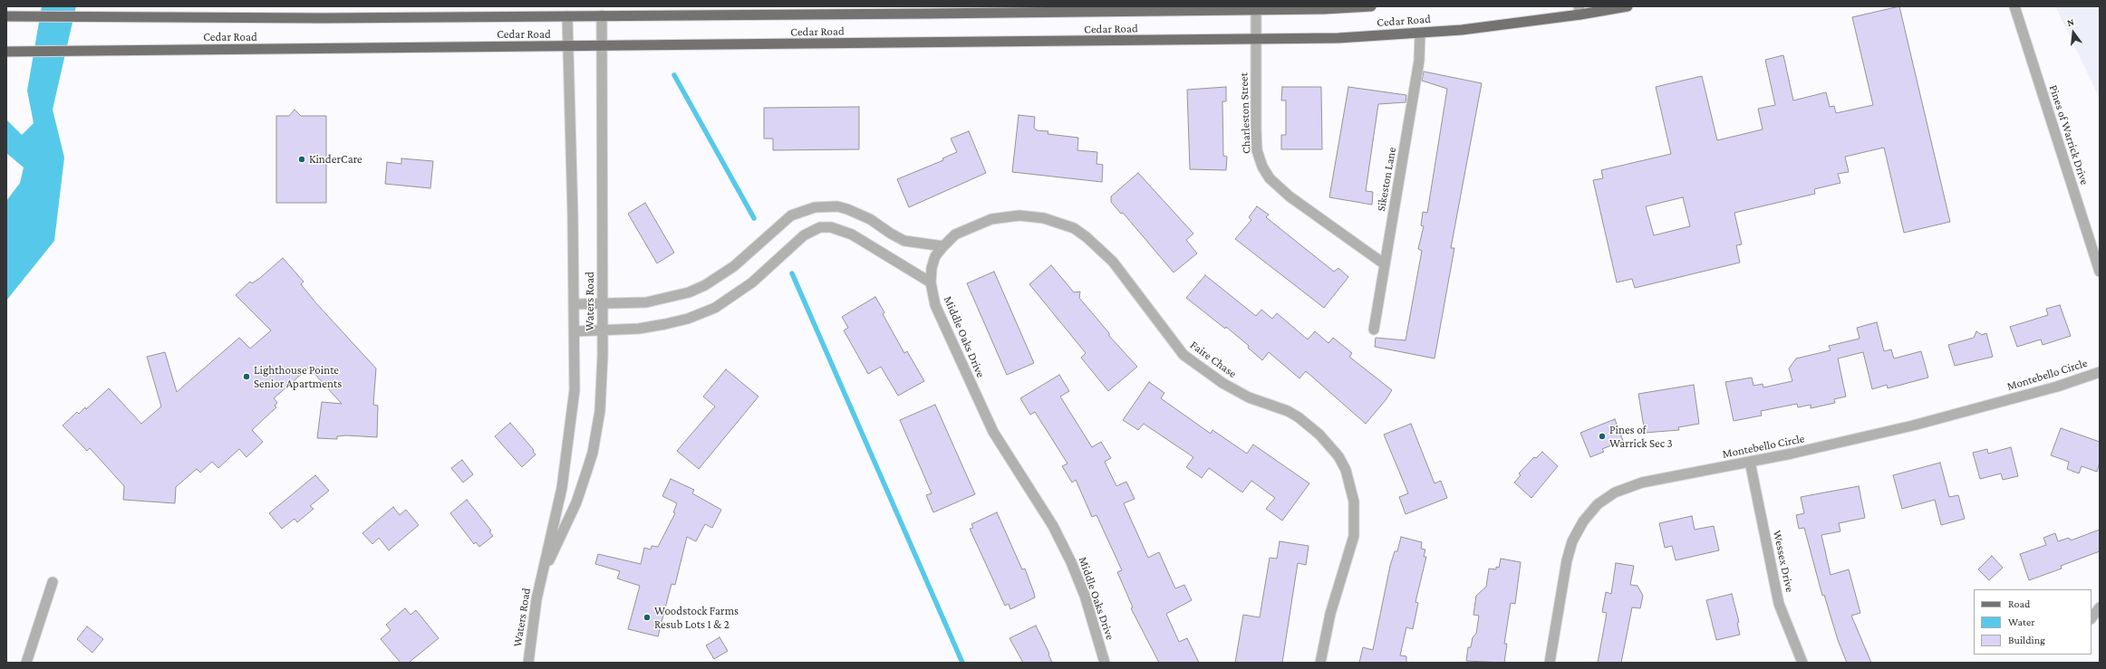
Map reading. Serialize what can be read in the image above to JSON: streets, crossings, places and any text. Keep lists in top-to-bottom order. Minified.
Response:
{"streets":{"main road":["Cedar Road"],"street":["Charleston Street","Pines of Warrick Drive","Sikeston Lane","Waters Road","Middle Oaks Drive","Faire Chase","Montebello Circle","Wessex Drive"]},"crossings":[["Cedar Road","Charleston Street"],["Cedar Road","Sikeston Lane"],["Cedar Road","Waters Road"],["Charleston Street","Sikeston Lane"],["Middle Oaks Drive","Faire Chase"],["Montebello Circle","Wessex Drive"]],"places":["KinderCare","Lighthouse Pointe Senior Apartments","Pines of Warrick Sec 3","Woodstock Farms Resub Lots 1 & 2"],"legend":["Road","Water","Building"],"north":"top"}
